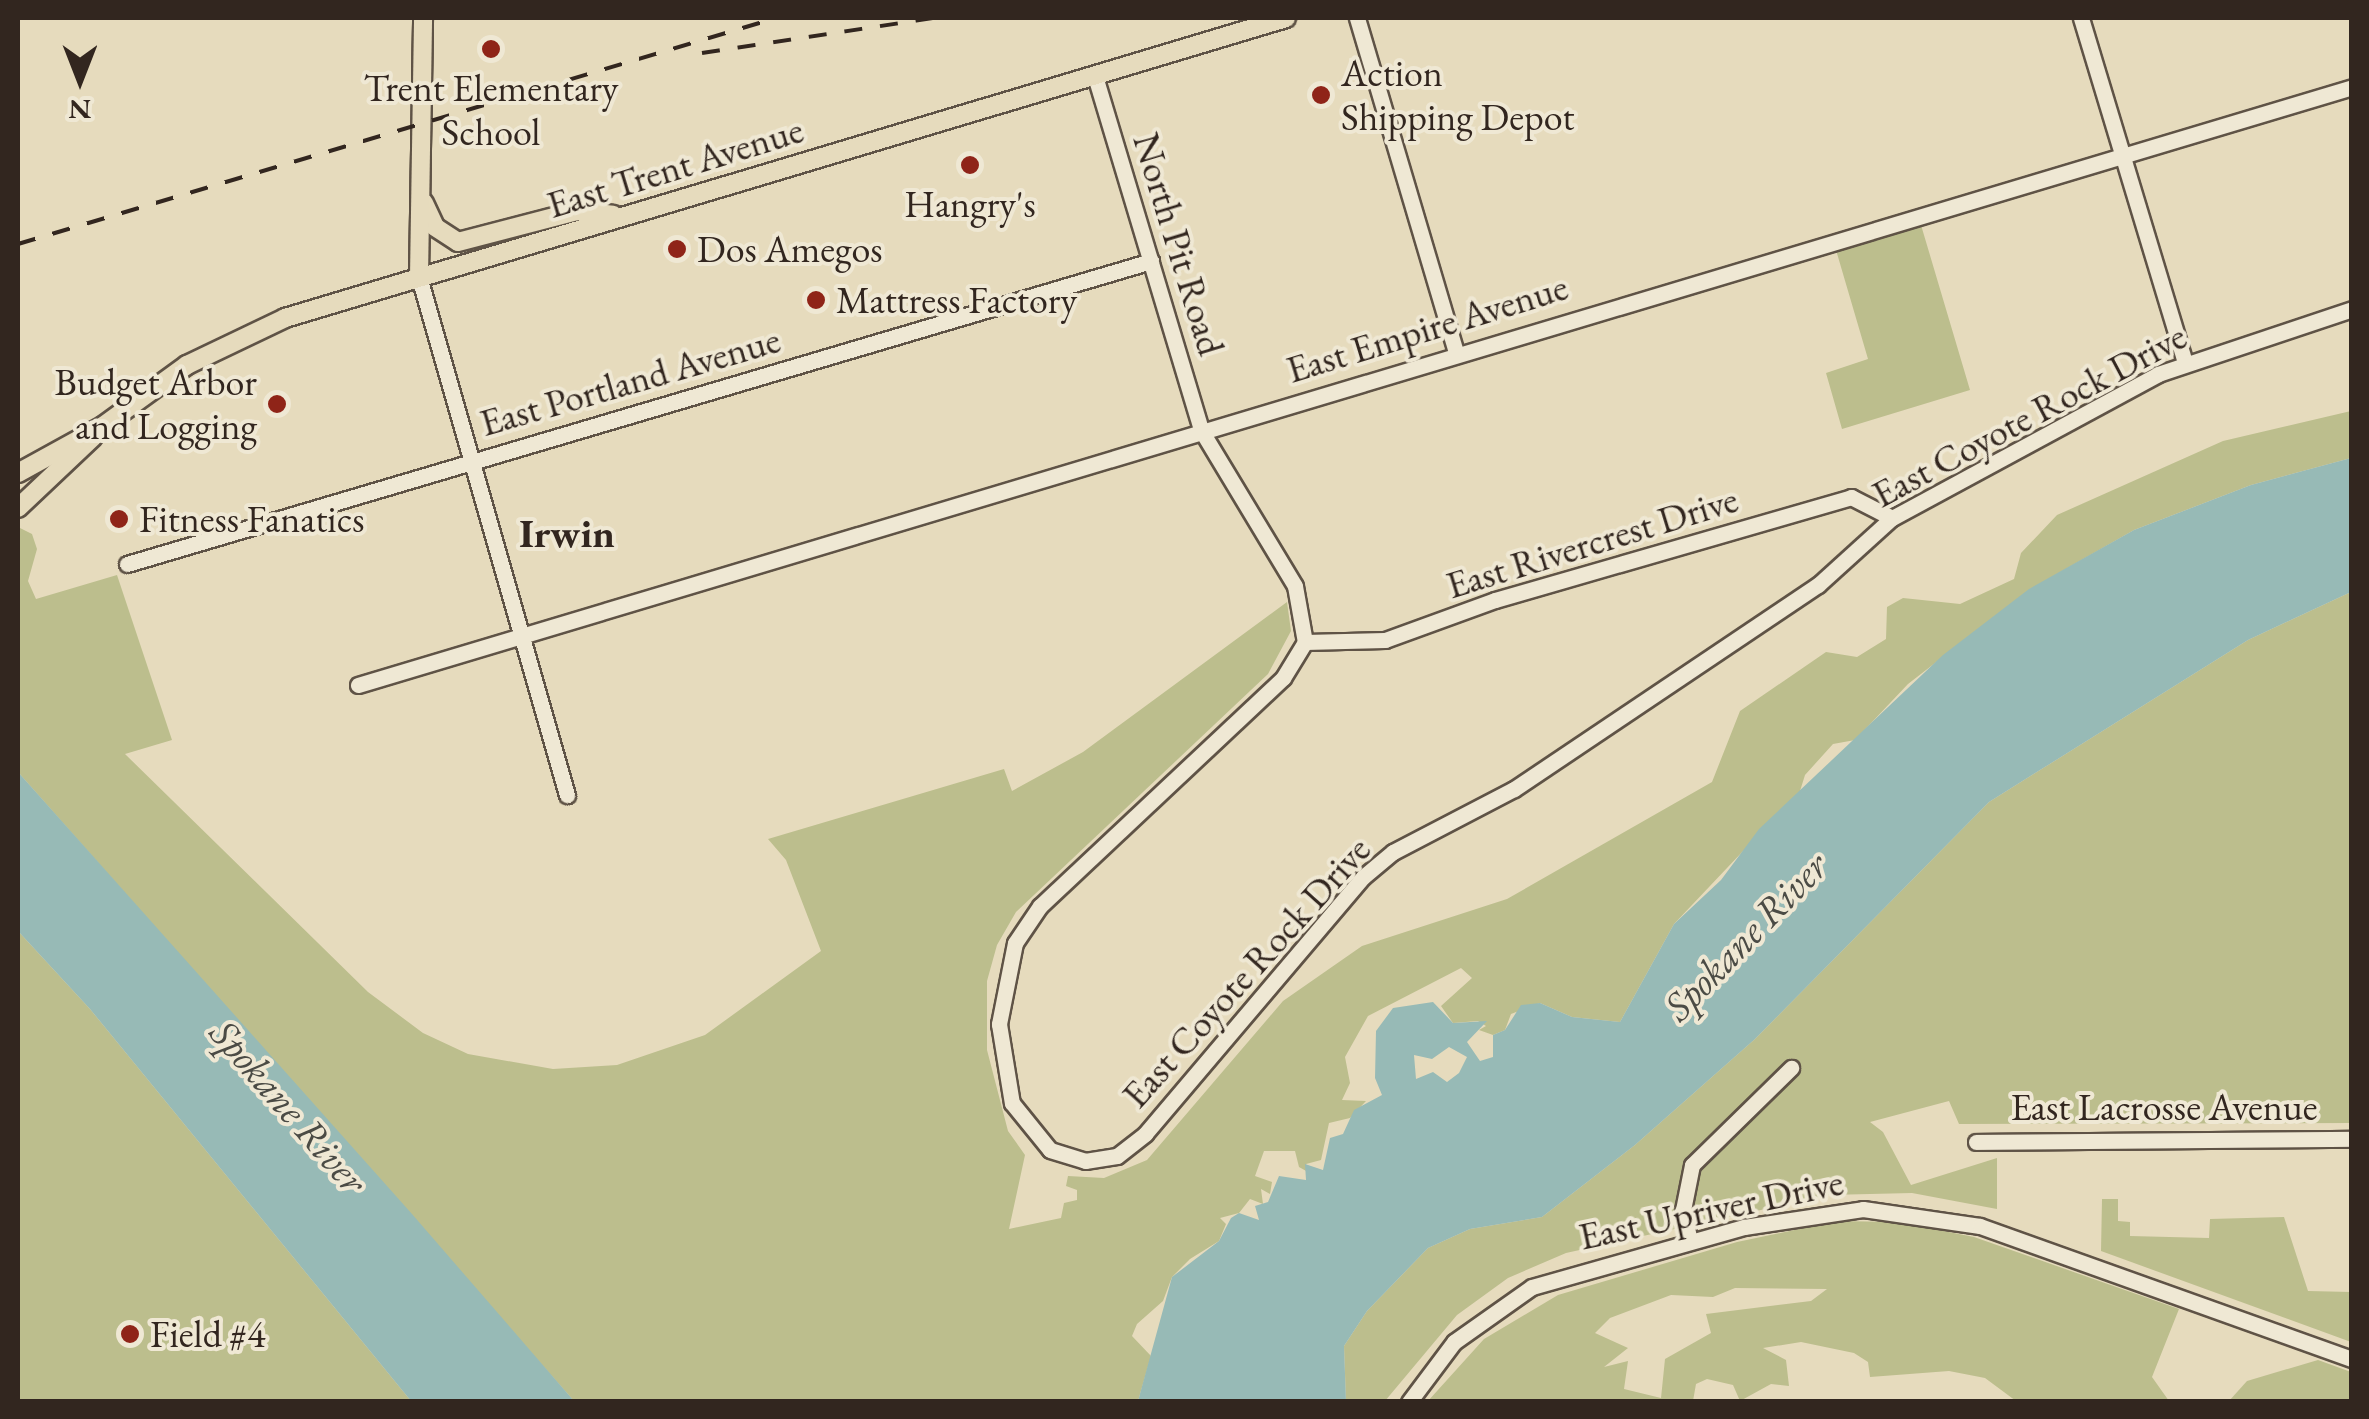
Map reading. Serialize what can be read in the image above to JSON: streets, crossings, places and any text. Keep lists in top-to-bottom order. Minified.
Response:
{"streets":{"main road":["East Trent Avenue"],"street":["North Pit Road","East Empire Avenue","East Portland Avenue","East Coyote Rock Drive","East Rivercrest Drive","East Lacrosse Avenue","East Upriver Drive"]},"crossings":[["East Trent Avenue","North Pit Road"],["North Pit Road","East Empire Avenue"],["North Pit Road","East Portland Avenue"],["East Coyote Rock Drive","East Rivercrest Drive"]],"districts":["Irwin"],"water":["Spokane River"],"places":["Trent Elementary School","Action Shipping Depot","Hangry's","Dos Amegos","Mattress Factory","Budget Arbor and Logging","Fitness Fanatics","Field #4"],"north":"bottom"}
